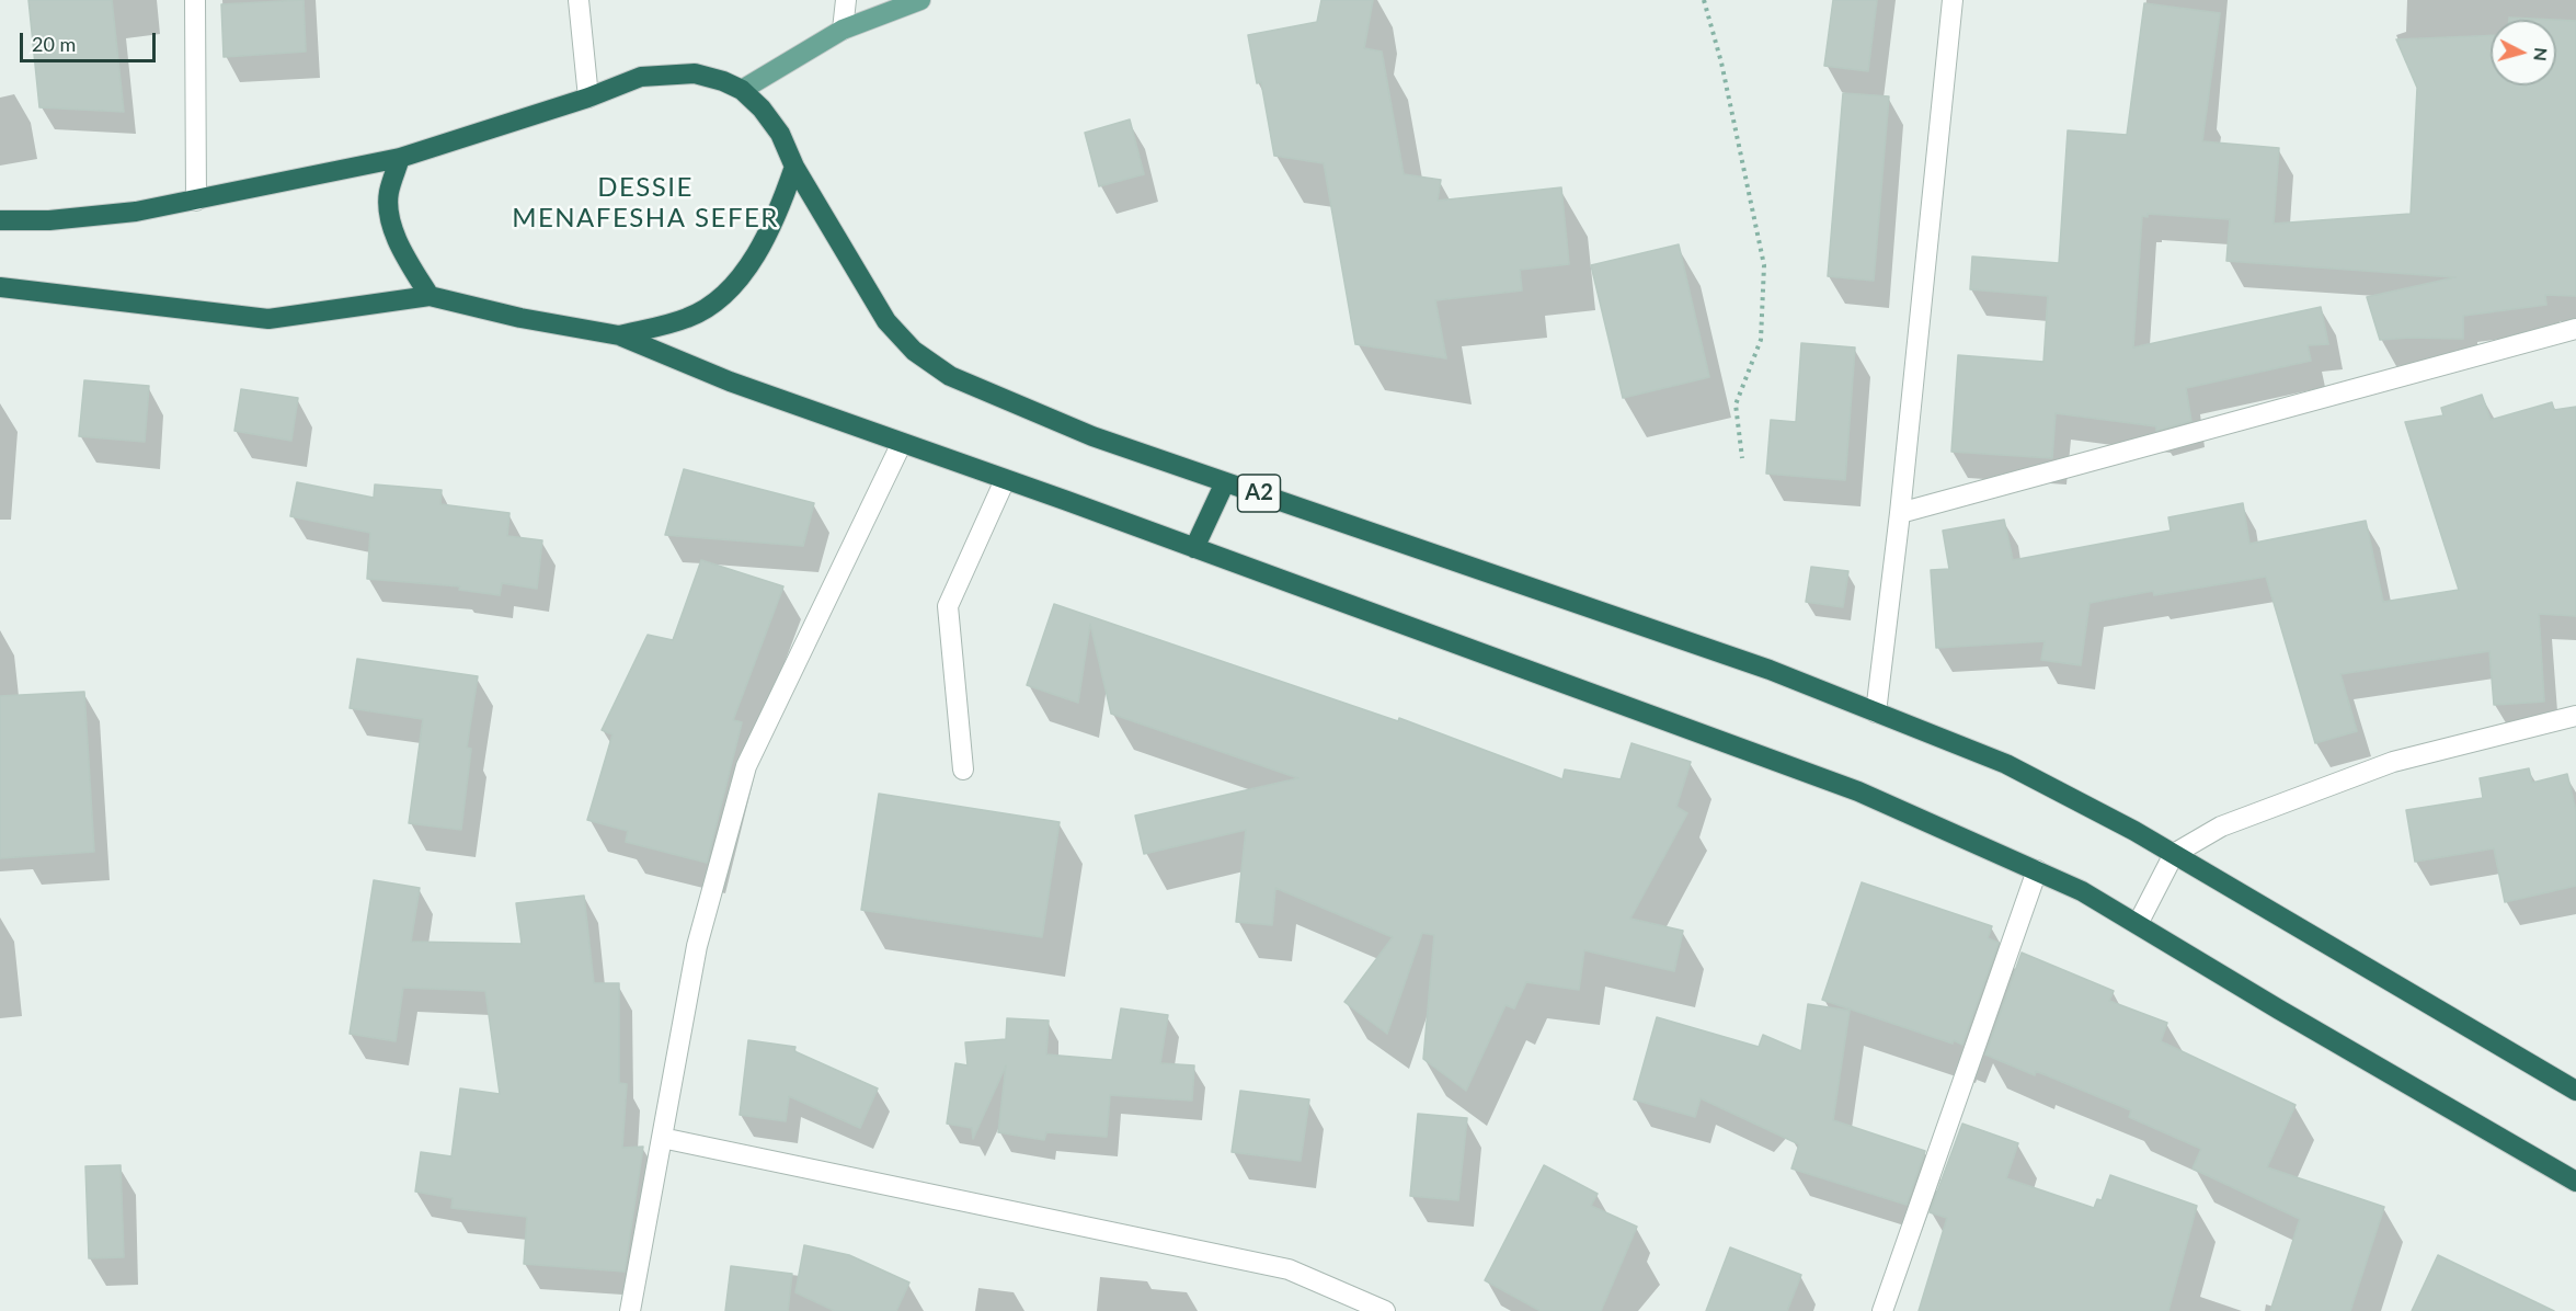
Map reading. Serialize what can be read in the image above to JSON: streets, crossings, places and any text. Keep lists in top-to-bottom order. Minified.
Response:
{"streets":{"highway":["A2"]},"districts":["DESSIE MENAFESHA SEFER"],"scale_bar":"20 m","north":"right"}
